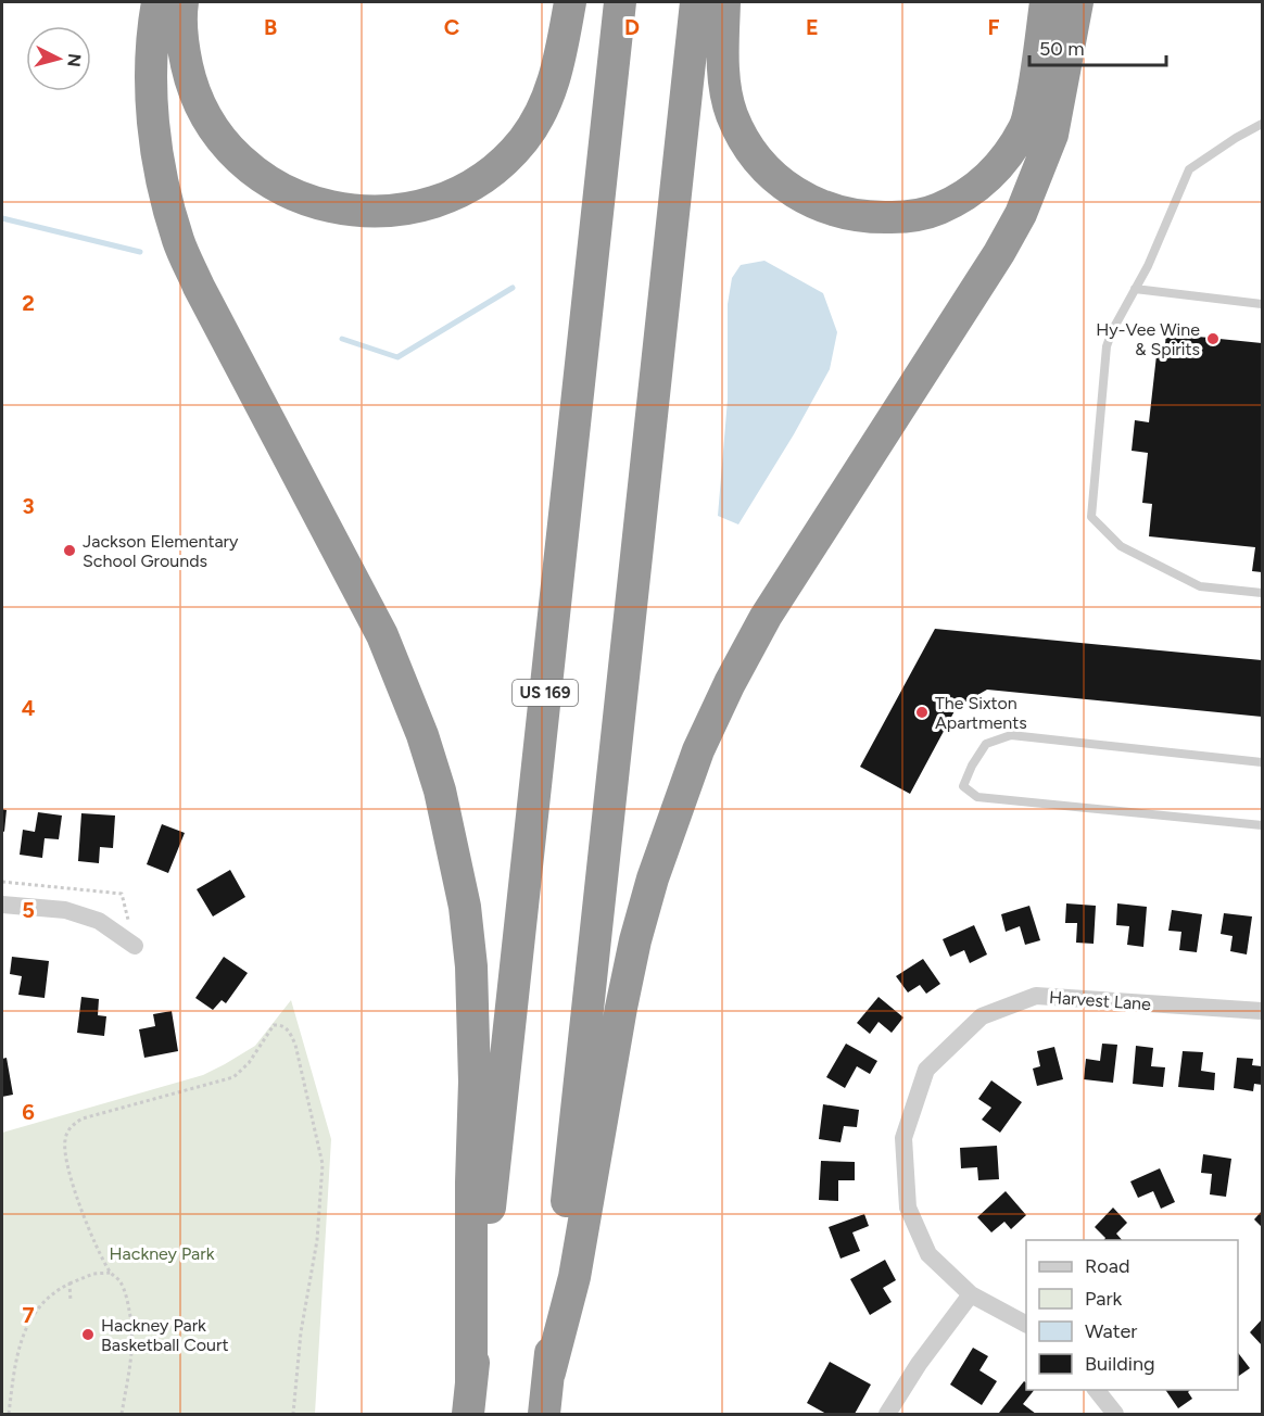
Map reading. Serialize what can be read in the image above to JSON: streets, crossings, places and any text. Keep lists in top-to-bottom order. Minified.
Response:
{"streets":{"highway":["US 169"],"street":["Harvest Lane"]},"parks":["Hackney Park"],"places":["Hy-Vee Wine & Spirits","Jackson Elementary School Grounds","The Sixton Apartments","Hackney Park Basketball Court"],"legend":["Road","Park","Water","Building"],"scale_bar":"50 m","north":"right","grid":{"columns":["B","C","D","E","F"],"rows":["2","3","4","5","6","7"]}}
